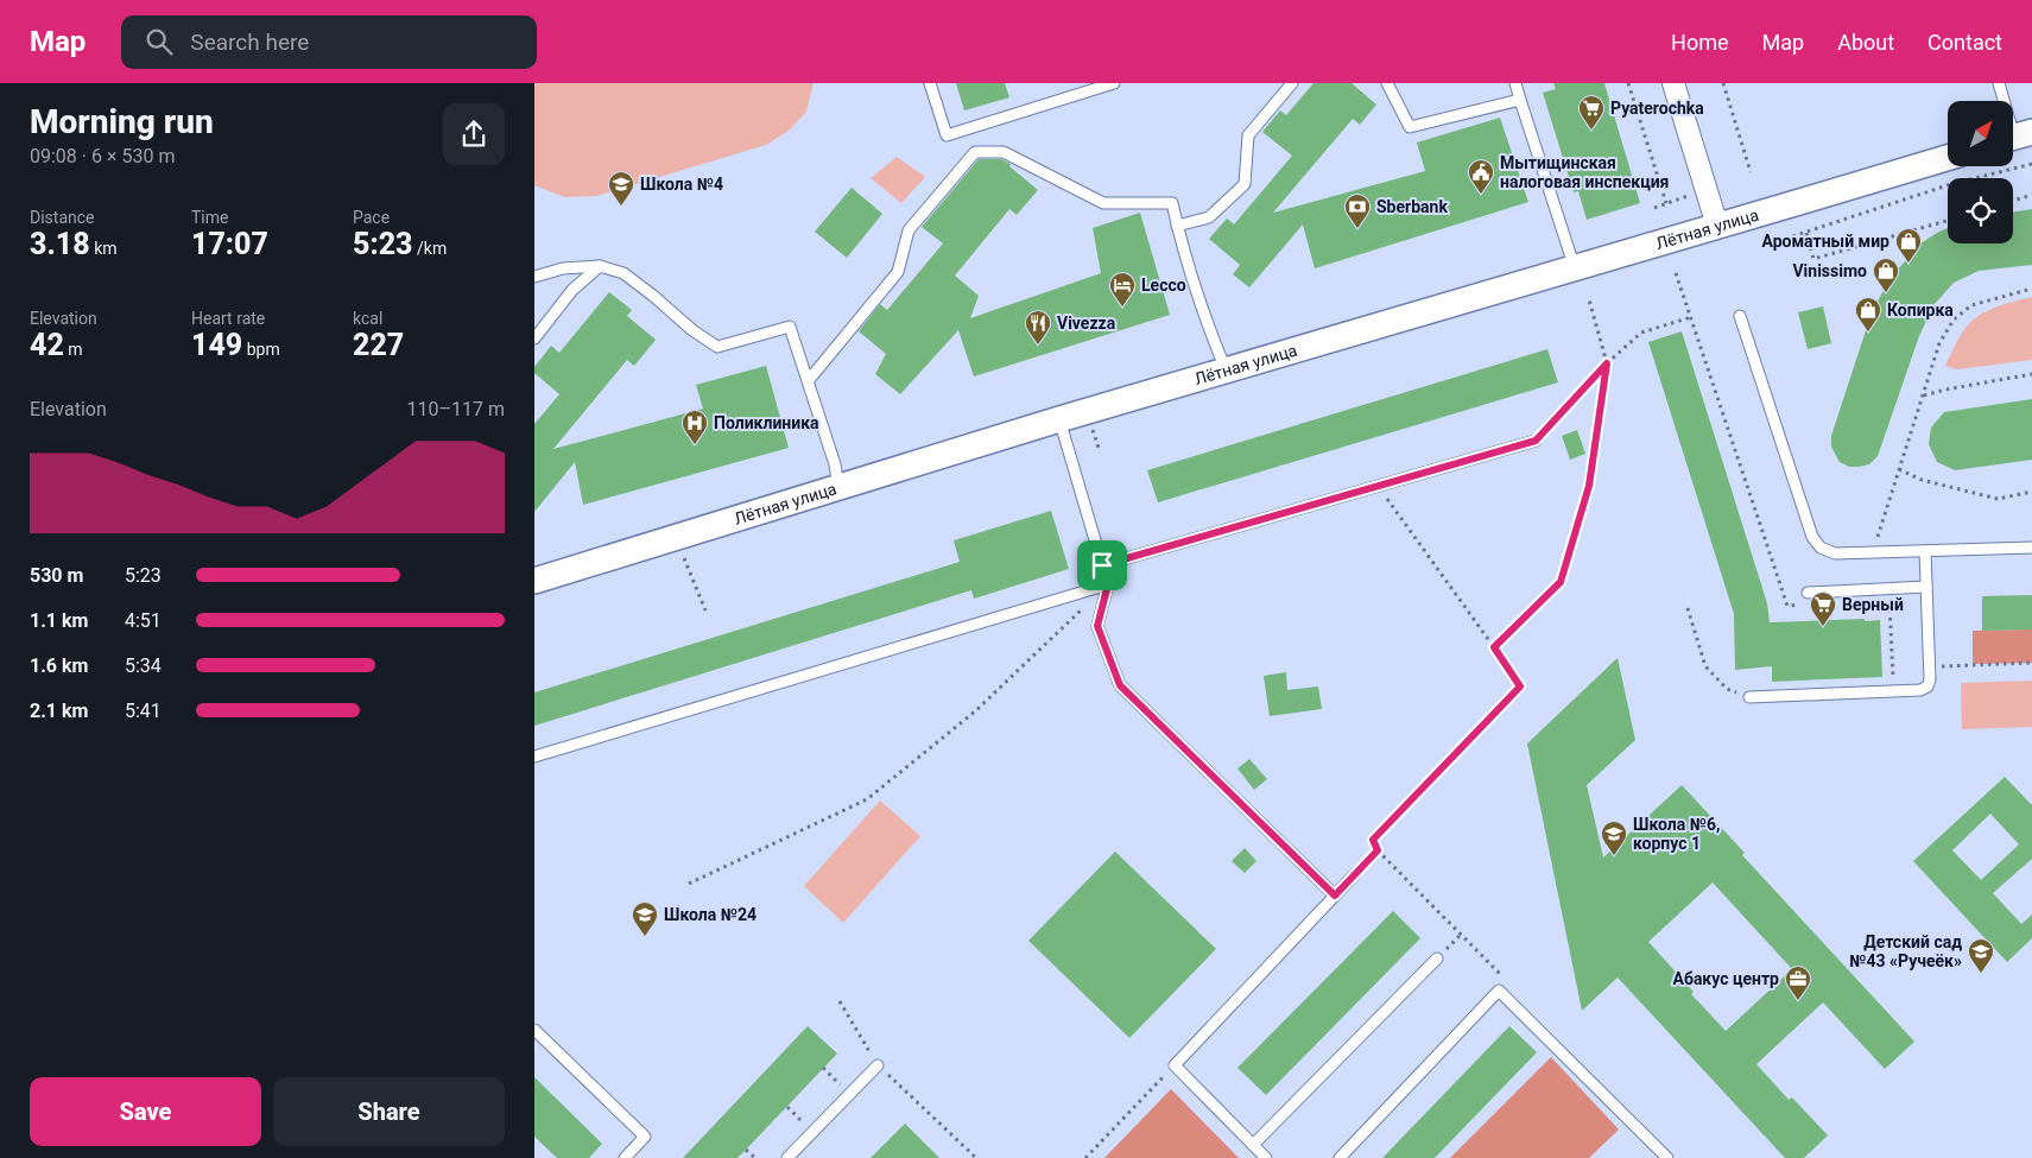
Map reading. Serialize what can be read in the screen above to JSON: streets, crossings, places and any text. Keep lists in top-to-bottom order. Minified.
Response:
{"streets":{"street":["Лётная улица"]},"places":{"supermarket":["Pyaterochka","Верный"],"public building":["Мытищинская налоговая инспекция"],"school or university":["Школа №4","Школа №6, корпус 1","Школа №24","Детский сад №43 «Ручеёк»"],"bank":["Sberbank"],"shop":["Ароматный мир","Vinissimo","Копирка"],"hotel":["Lecco"],"restaurant":["Vivezza"],"hospital":["Поликлиника"],"office":["Абакус центр"]},"north":"top right","page":{"header":"Map","search":"Search here","nav":["Home","Map","About","Contact"],"heading":["Morning run","09:08 · 6 × 530 m"],"stats":[["Distance","3.18 km"],["Time","17:07"],["Pace","5:23 /km"],["Elevation","42 m"],["Heart rate","149 bpm"],["kcal","227"]],"chart":["Elevation","110–117 m"],"list":[{"name":"530 m","note":"5:23"},{"name":"1.1 km","note":"4:51"},{"name":"1.6 km","note":"5:34"},{"name":"2.1 km","note":"5:41"}],"buttons":["Save","Share"]}}
